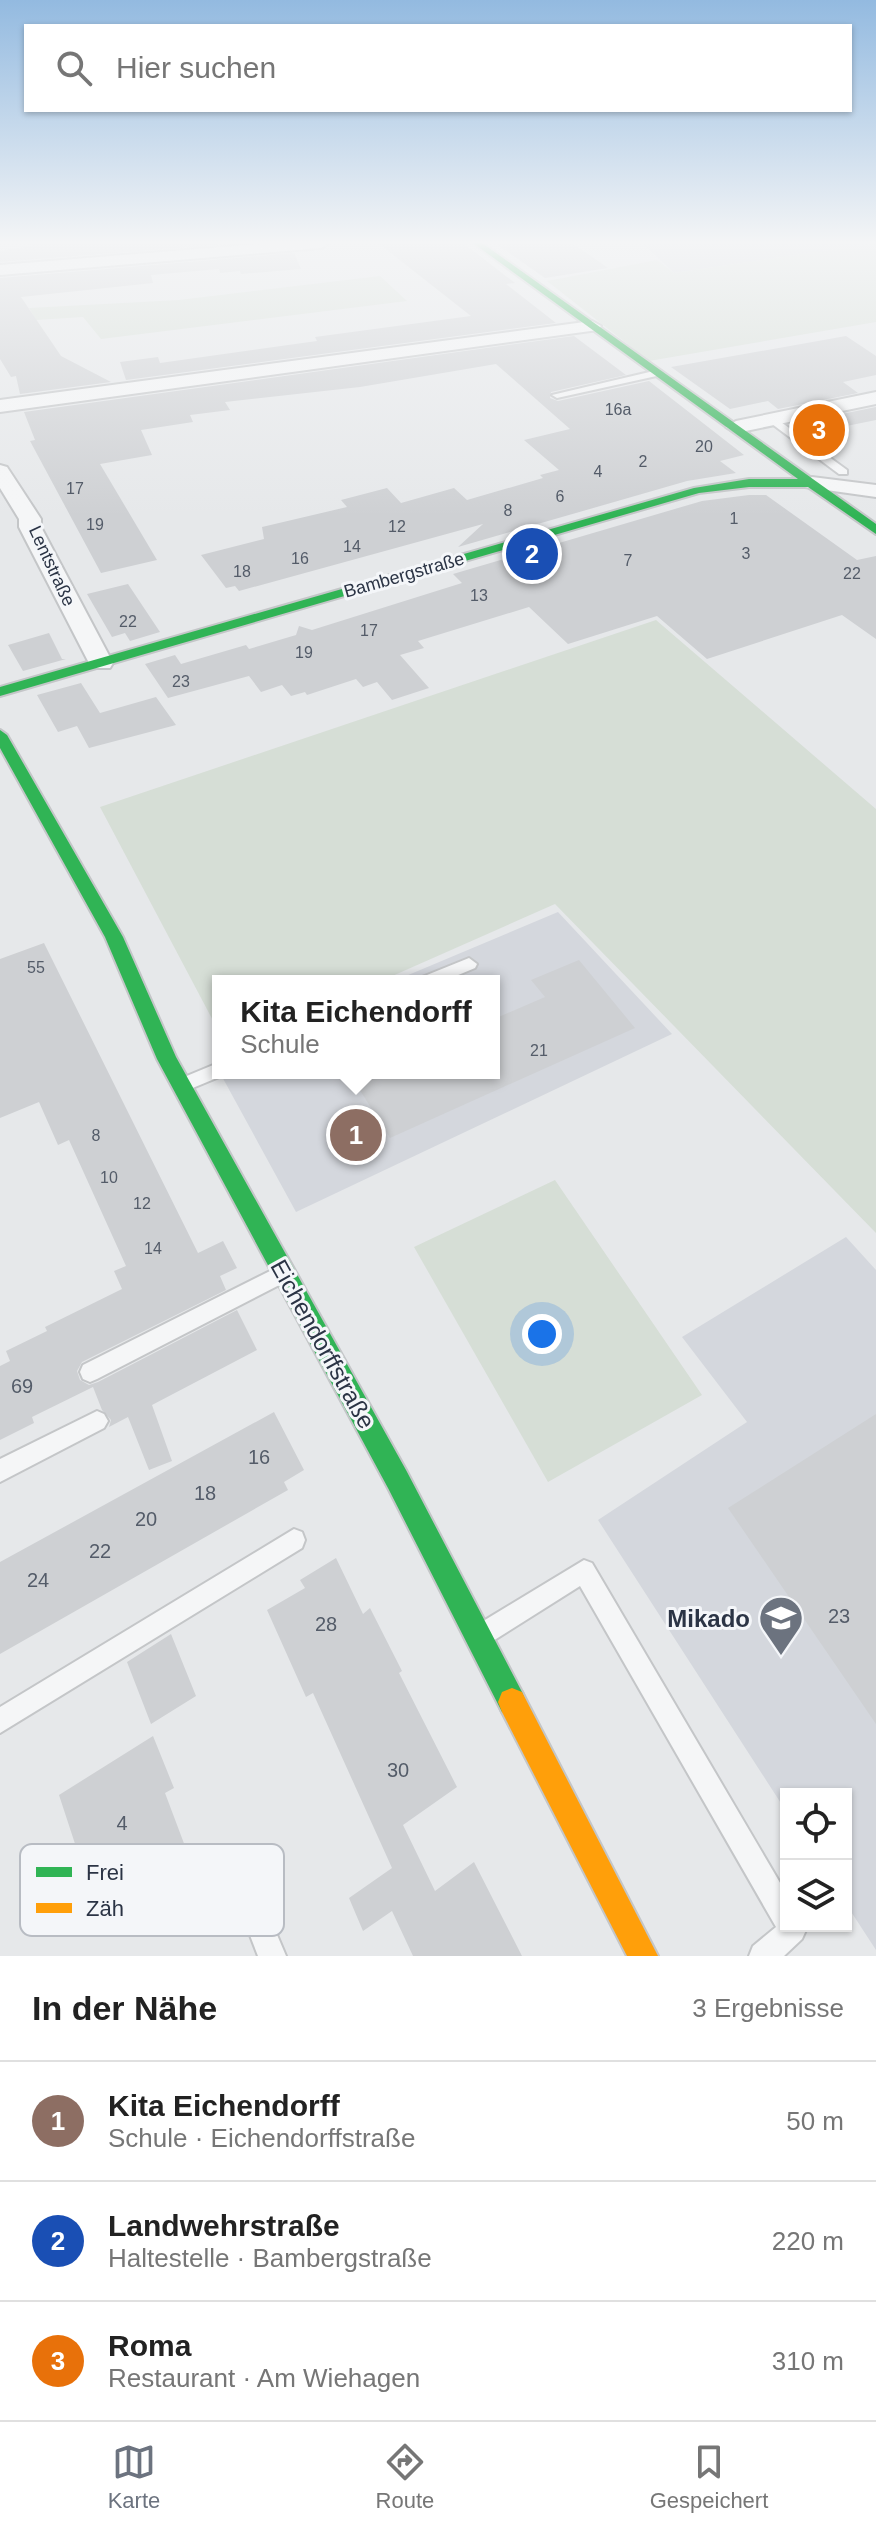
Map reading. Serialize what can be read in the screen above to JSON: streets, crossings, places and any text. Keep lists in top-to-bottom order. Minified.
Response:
{"streets":{"street":["Lentstraße","Bambergstraße","Eichendorffstraße"]},"crossings":[["Lentstraße","Bambergstraße"]],"places":{"school or university":["Mikado"]},"house_numbers":["16a","20","2","4","17","6","8","1","19","12","14","3","16","7","18","22","13","22","17","19","23","55","21","8","10","12","14","69","16","18","20","22","24","23","28","30","4"],"legend":["Frei","Zäh"],"page":{"search":"Hier suchen","pins":["3","2","1"],"popup":["Kita Eichendorff","Schule"],"heading":["In der Nähe","3 Ergebnisse"],"list":[{"mark":"1","name":"Kita Eichendorff","note":"Schule · Eichendorffstraße","value":"50 m"},{"mark":"2","name":"Landwehrstraße","note":"Haltestelle · Bambergstraße","value":"220 m"},{"mark":"3","name":"Roma","note":"Restaurant · Am Wiehagen","value":"310 m"}],"nav":["Karte","Route","Gespeichert"]}}
